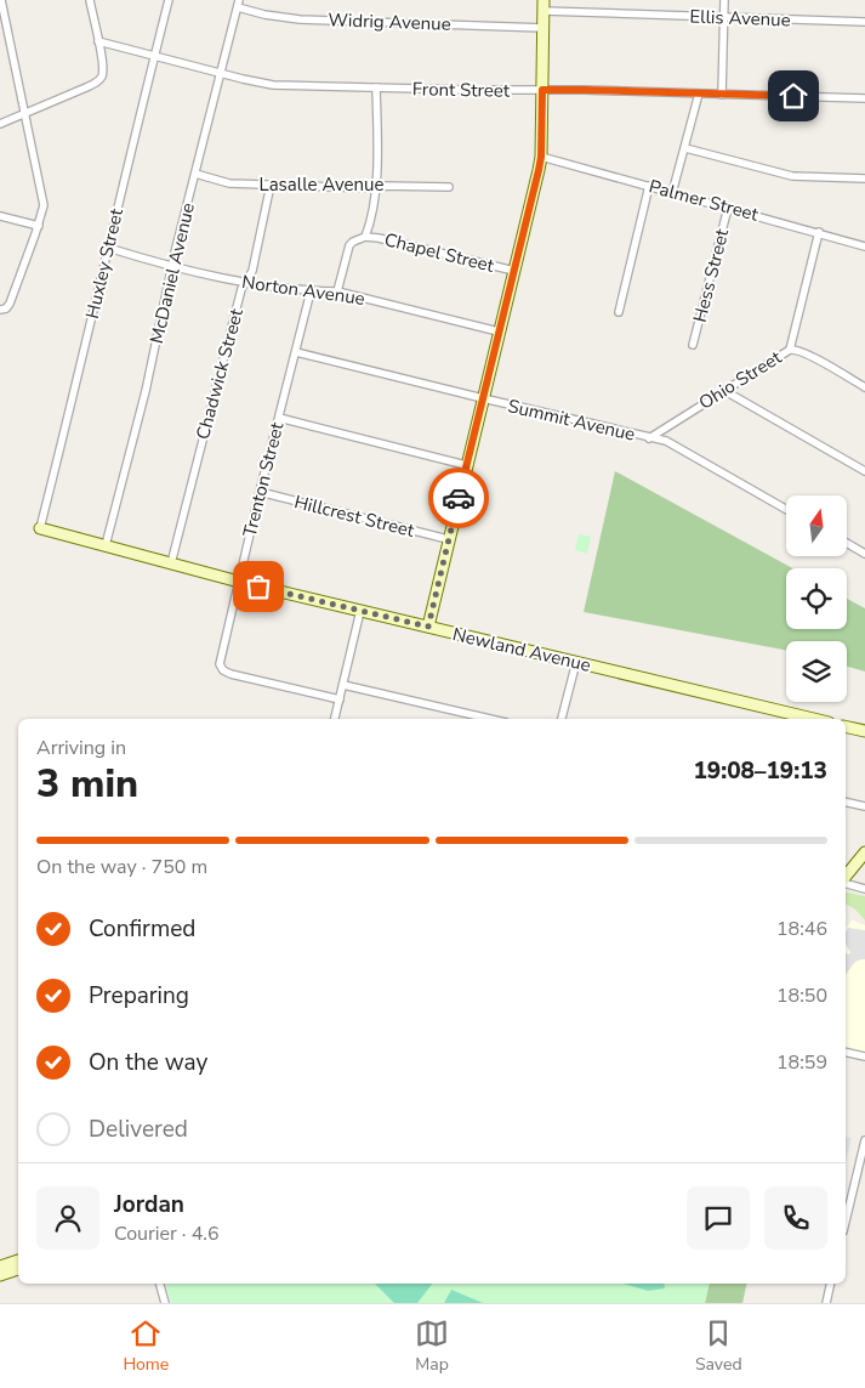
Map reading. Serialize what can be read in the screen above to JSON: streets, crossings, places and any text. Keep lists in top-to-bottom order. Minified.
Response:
{"streets":{"street":["Ellis Avenue","Widrig Avenue","Front Street","Lasalle Avenue","Palmer Street","Chapel Street","Huxley Street","McDaniel Avenue","Hess Street","Norton Avenue","Chadwick Street","Ohio Street","Summit Avenue","Trenton Street","Hillcrest Street","Newland Avenue"]},"crossings":[["Widrig Avenue","McDaniel Avenue"],["Front Street","Huxley Street"],["Front Street","McDaniel Avenue"],["Lasalle Avenue","McDaniel Avenue"],["Lasalle Avenue","Chadwick Street"],["Palmer Street","Hess Street"],["Palmer Street","Ohio Street"],["Huxley Street","Norton Avenue"],["Huxley Street","Newland Avenue"],["McDaniel Avenue","Norton Avenue"],["McDaniel Avenue","Newland Avenue"],["Norton Avenue","Chadwick Street"],["Norton Avenue","Trenton Street"],["Chadwick Street","Newland Avenue"],["Ohio Street","Summit Avenue"],["Summit Avenue","Trenton Street"],["Trenton Street","Hillcrest Street"],["Trenton Street","Newland Avenue"]],"north":"top","page":{"heading":["3 min","Arriving in","19:08–19:13"],"panel":["Jordan","Courier · 4.6"],"bar":"On the way · 750 m","list":[["Confirmed","18:46"],["Preparing","18:50"],["On the way","18:59"],"Delivered"],"tabs":["Home","Map","Saved"]}}
